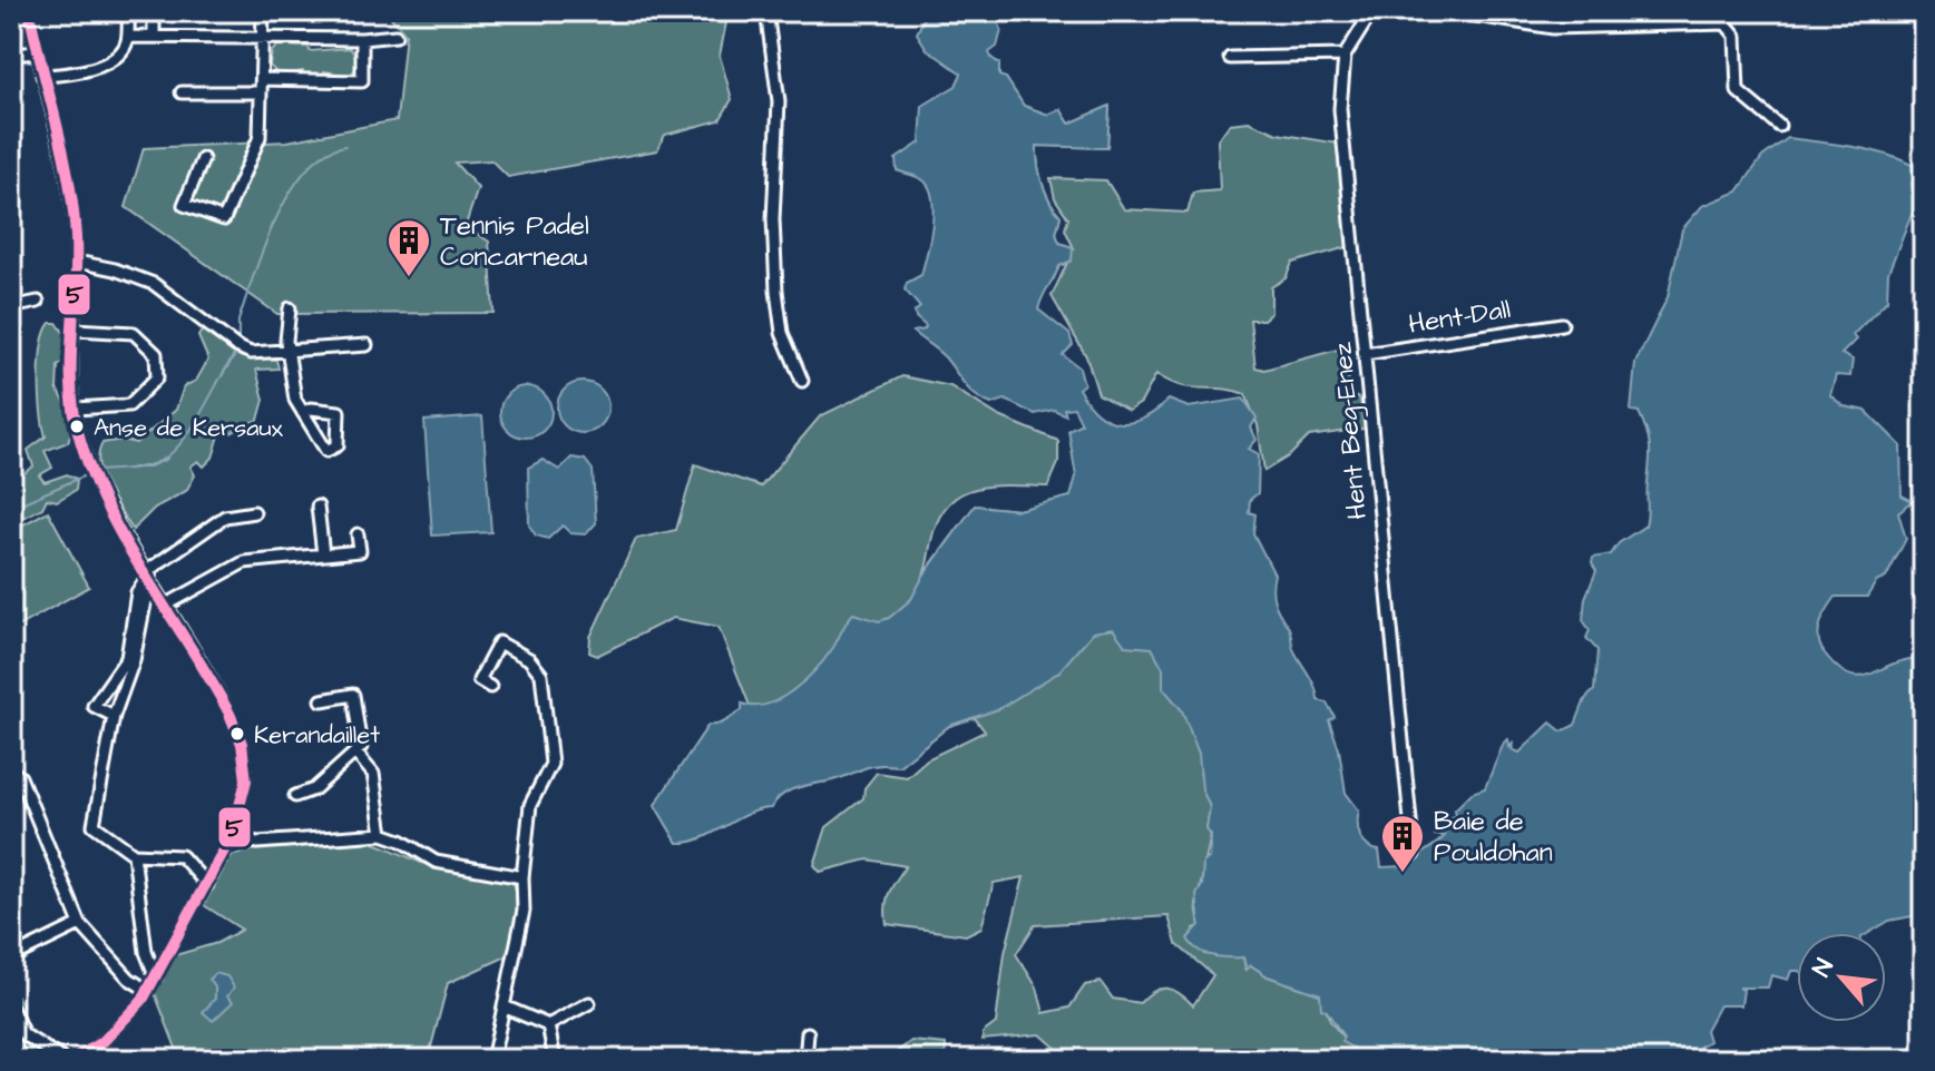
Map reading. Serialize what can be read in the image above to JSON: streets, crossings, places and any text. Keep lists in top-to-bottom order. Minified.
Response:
{"streets":{"street":["Hent-Dall","Hent Beg-Enez"]},"crossings":[["Hent-Dall","Hent Beg-Enez"]],"places":{"building":["Tennis Padel Concarneau","Baie de Pouldohan"],"other":["Anse de Kersaux","Kerandaillet"]},"lines":["transit line 5"],"north":"top left"}
